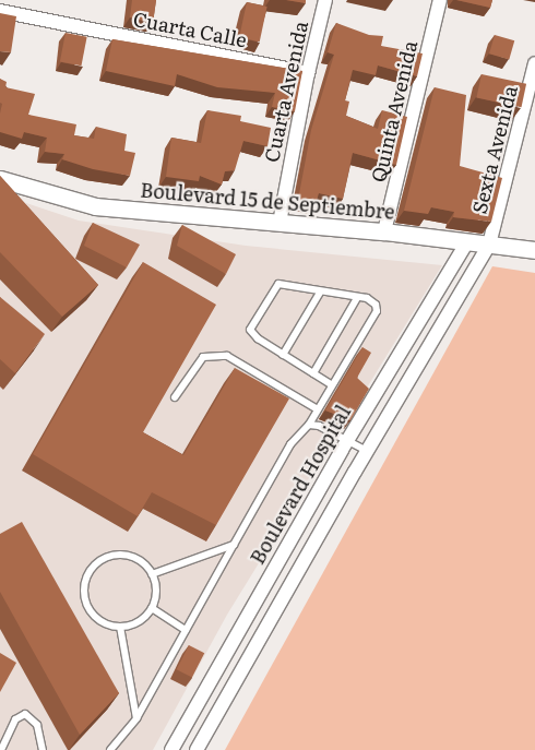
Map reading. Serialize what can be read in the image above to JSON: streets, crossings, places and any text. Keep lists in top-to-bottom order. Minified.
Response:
{"streets":{"street":["Cuarta Calle","Cuarta Avenida","Quinta Avenida","Sexta Avenida","Boulevard 15 de Septiembre","Boulevard Hospital"]},"crossings":[["Cuarta Calle","Cuarta Avenida"],["Cuarta Avenida","Boulevard 15 de Septiembre"],["Quinta Avenida","Boulevard 15 de Septiembre"],["Sexta Avenida","Boulevard 15 de Septiembre"],["Sexta Avenida","Boulevard Hospital"],["Boulevard 15 de Septiembre","Boulevard Hospital"]]}
